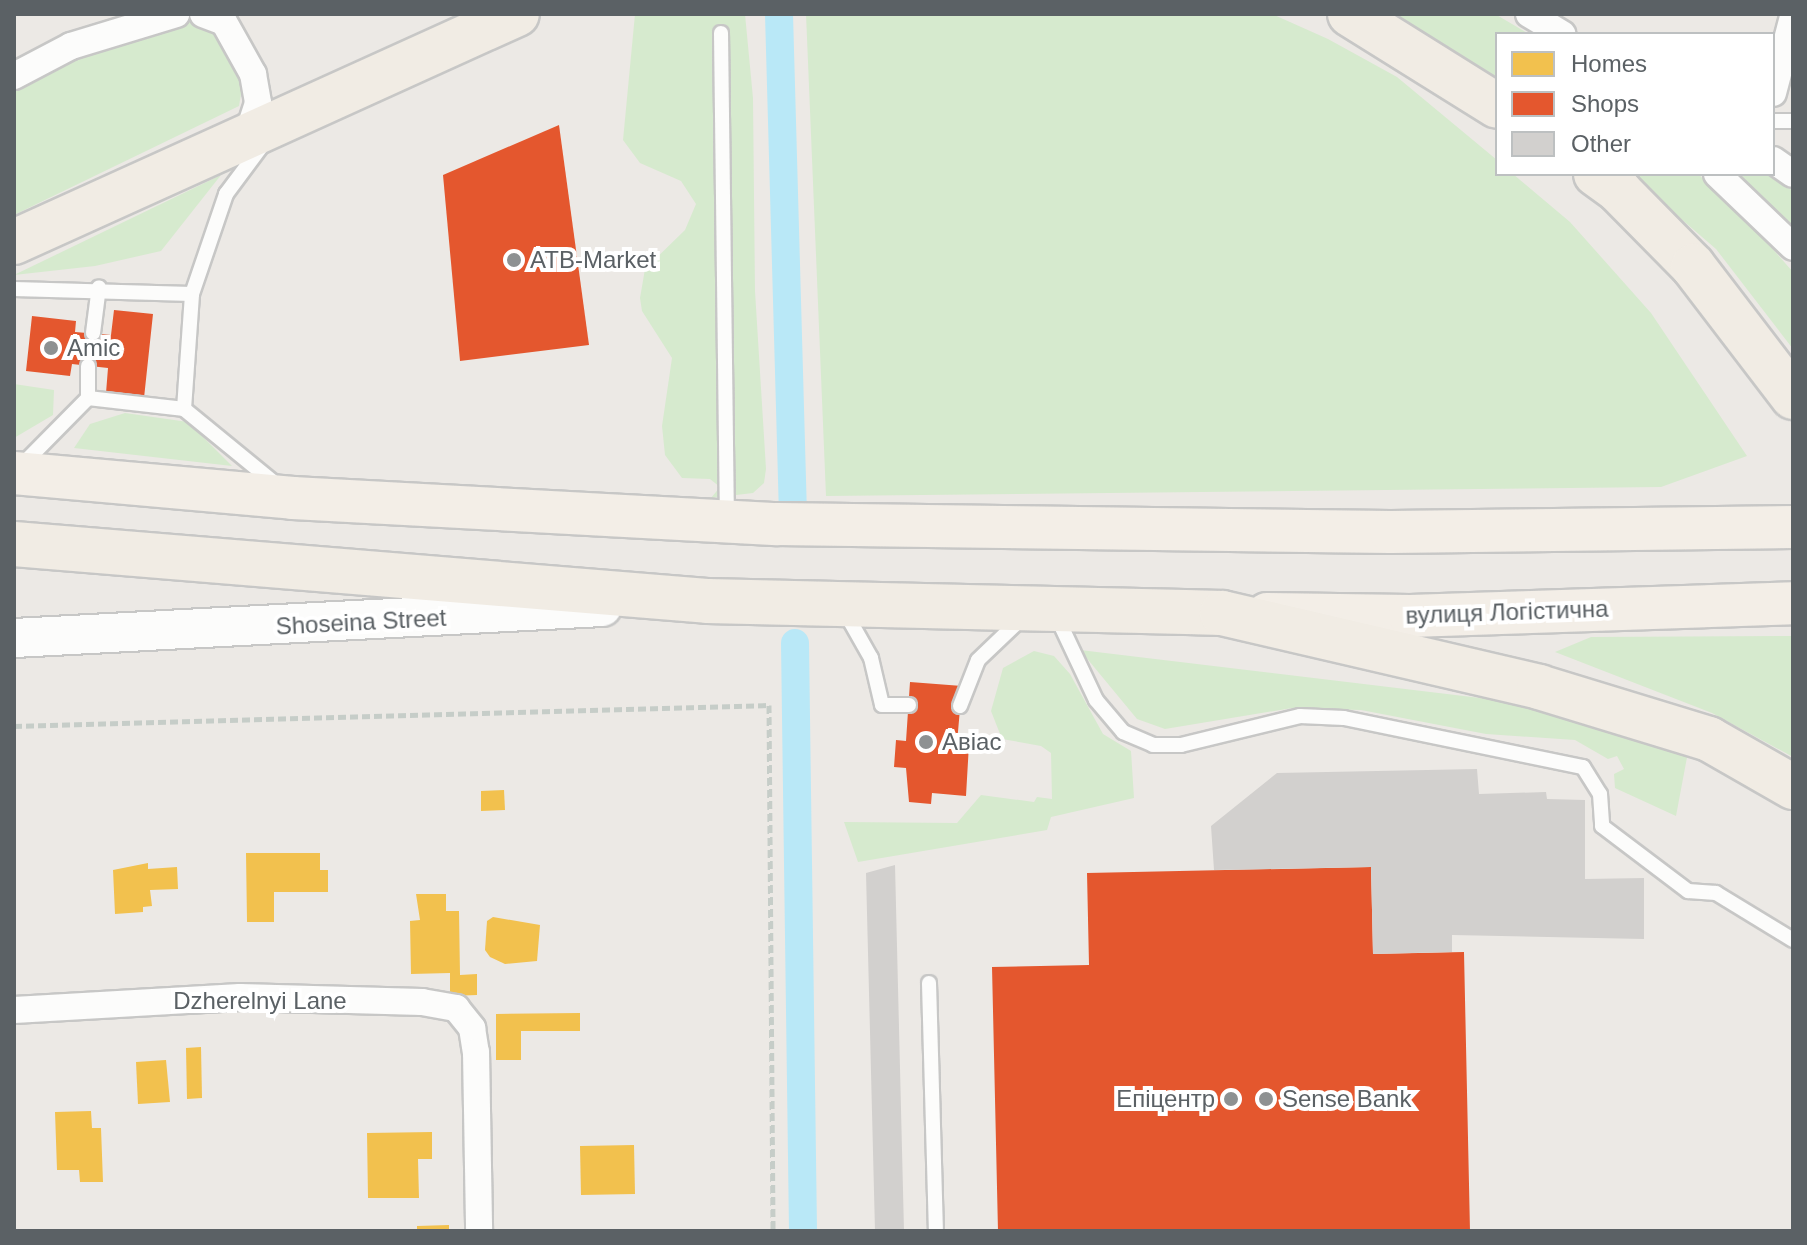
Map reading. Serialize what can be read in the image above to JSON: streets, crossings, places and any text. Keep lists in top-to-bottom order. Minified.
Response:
{"streets":{"main road":["вулиця Логістична","Shoseina Street"],"street":["Dzherelnyi Lane"]},"places":["ATB-Market","Amic","Авіас","Епіцентр","Sense Bank"],"legend":["Homes","Shops","Other"]}
